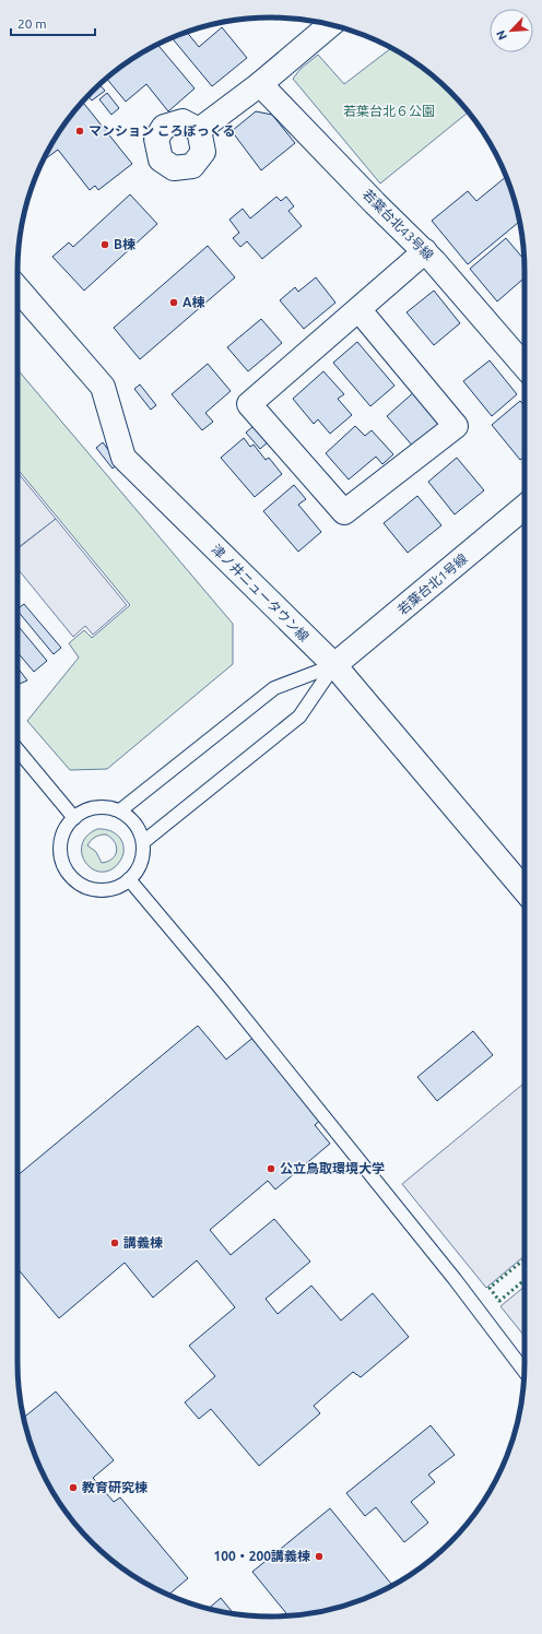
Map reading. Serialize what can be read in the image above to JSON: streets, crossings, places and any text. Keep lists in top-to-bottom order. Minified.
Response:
{"streets":{"street":["若葉台北43号線","若葉台北1号線","津ノ井ニュータウン線"]},"crossings":[["若葉台北1号線","津ノ井ニュータウン線"]],"parks":["若葉台北６公園"],"places":["マンション ころぽっくる","B棟","A棟","公立鳥取環境大学","講義棟","教育研究棟","100・200講義棟"],"scale_bar":"20 m","north":"bottom left"}
